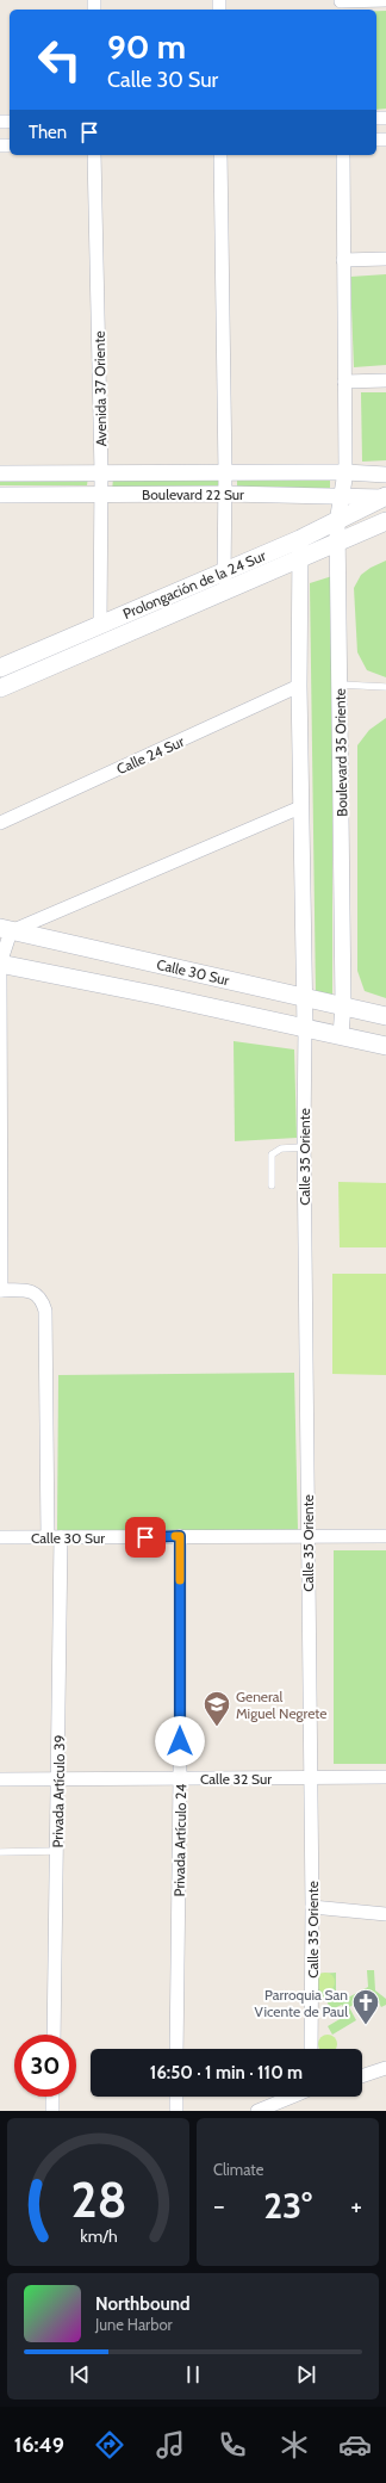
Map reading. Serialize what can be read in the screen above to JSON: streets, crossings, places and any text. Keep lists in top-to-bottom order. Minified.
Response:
{"streets":{"main road":["Prolongación de la 24 Sur","Calle 30 Sur"],"street":["Avenida 37 Oriente","Boulevard 22 Sur","Boulevard 35 Oriente","Calle 24 Sur","Calle 35 Oriente","Calle 32 Sur","Privada Artículo 39","Privada Artículo 24"]},"crossings":[["Avenida 37 Oriente","Boulevard 22 Sur"],["Avenida 37 Oriente","Prolongación de la 24 Sur"],["Boulevard 22 Sur","Prolongación de la 24 Sur"],["Boulevard 22 Sur","Boulevard 35 Oriente"],["Prolongación de la 24 Sur","Boulevard 35 Oriente"],["Boulevard 35 Oriente","Calle 30 Sur"],["Calle 30 Sur","Calle 35 Oriente"],["Calle 30 Sur","Privada Artículo 39"],["Calle 30 Sur","Privada Artículo 24"],["Calle 35 Oriente","Calle 32 Sur"],["Calle 32 Sur","Privada Artículo 39"],["Calle 32 Sur","Privada Artículo 24"]],"places":{"school or university":["General Miguel Negrete"],"church":["Parroquia San Vicente de Paul"]},"page":{"turn":["90 m","Calle 30 Sur"],"then":"Then","limit":"30","trip":"16:50 · 1 min · 110 m","tile":"Climate","heat":["−","23°","+"],"song":["Northbound","June Harbor"],"tabs":"16:49","gauge":["28","km/h"]}}
